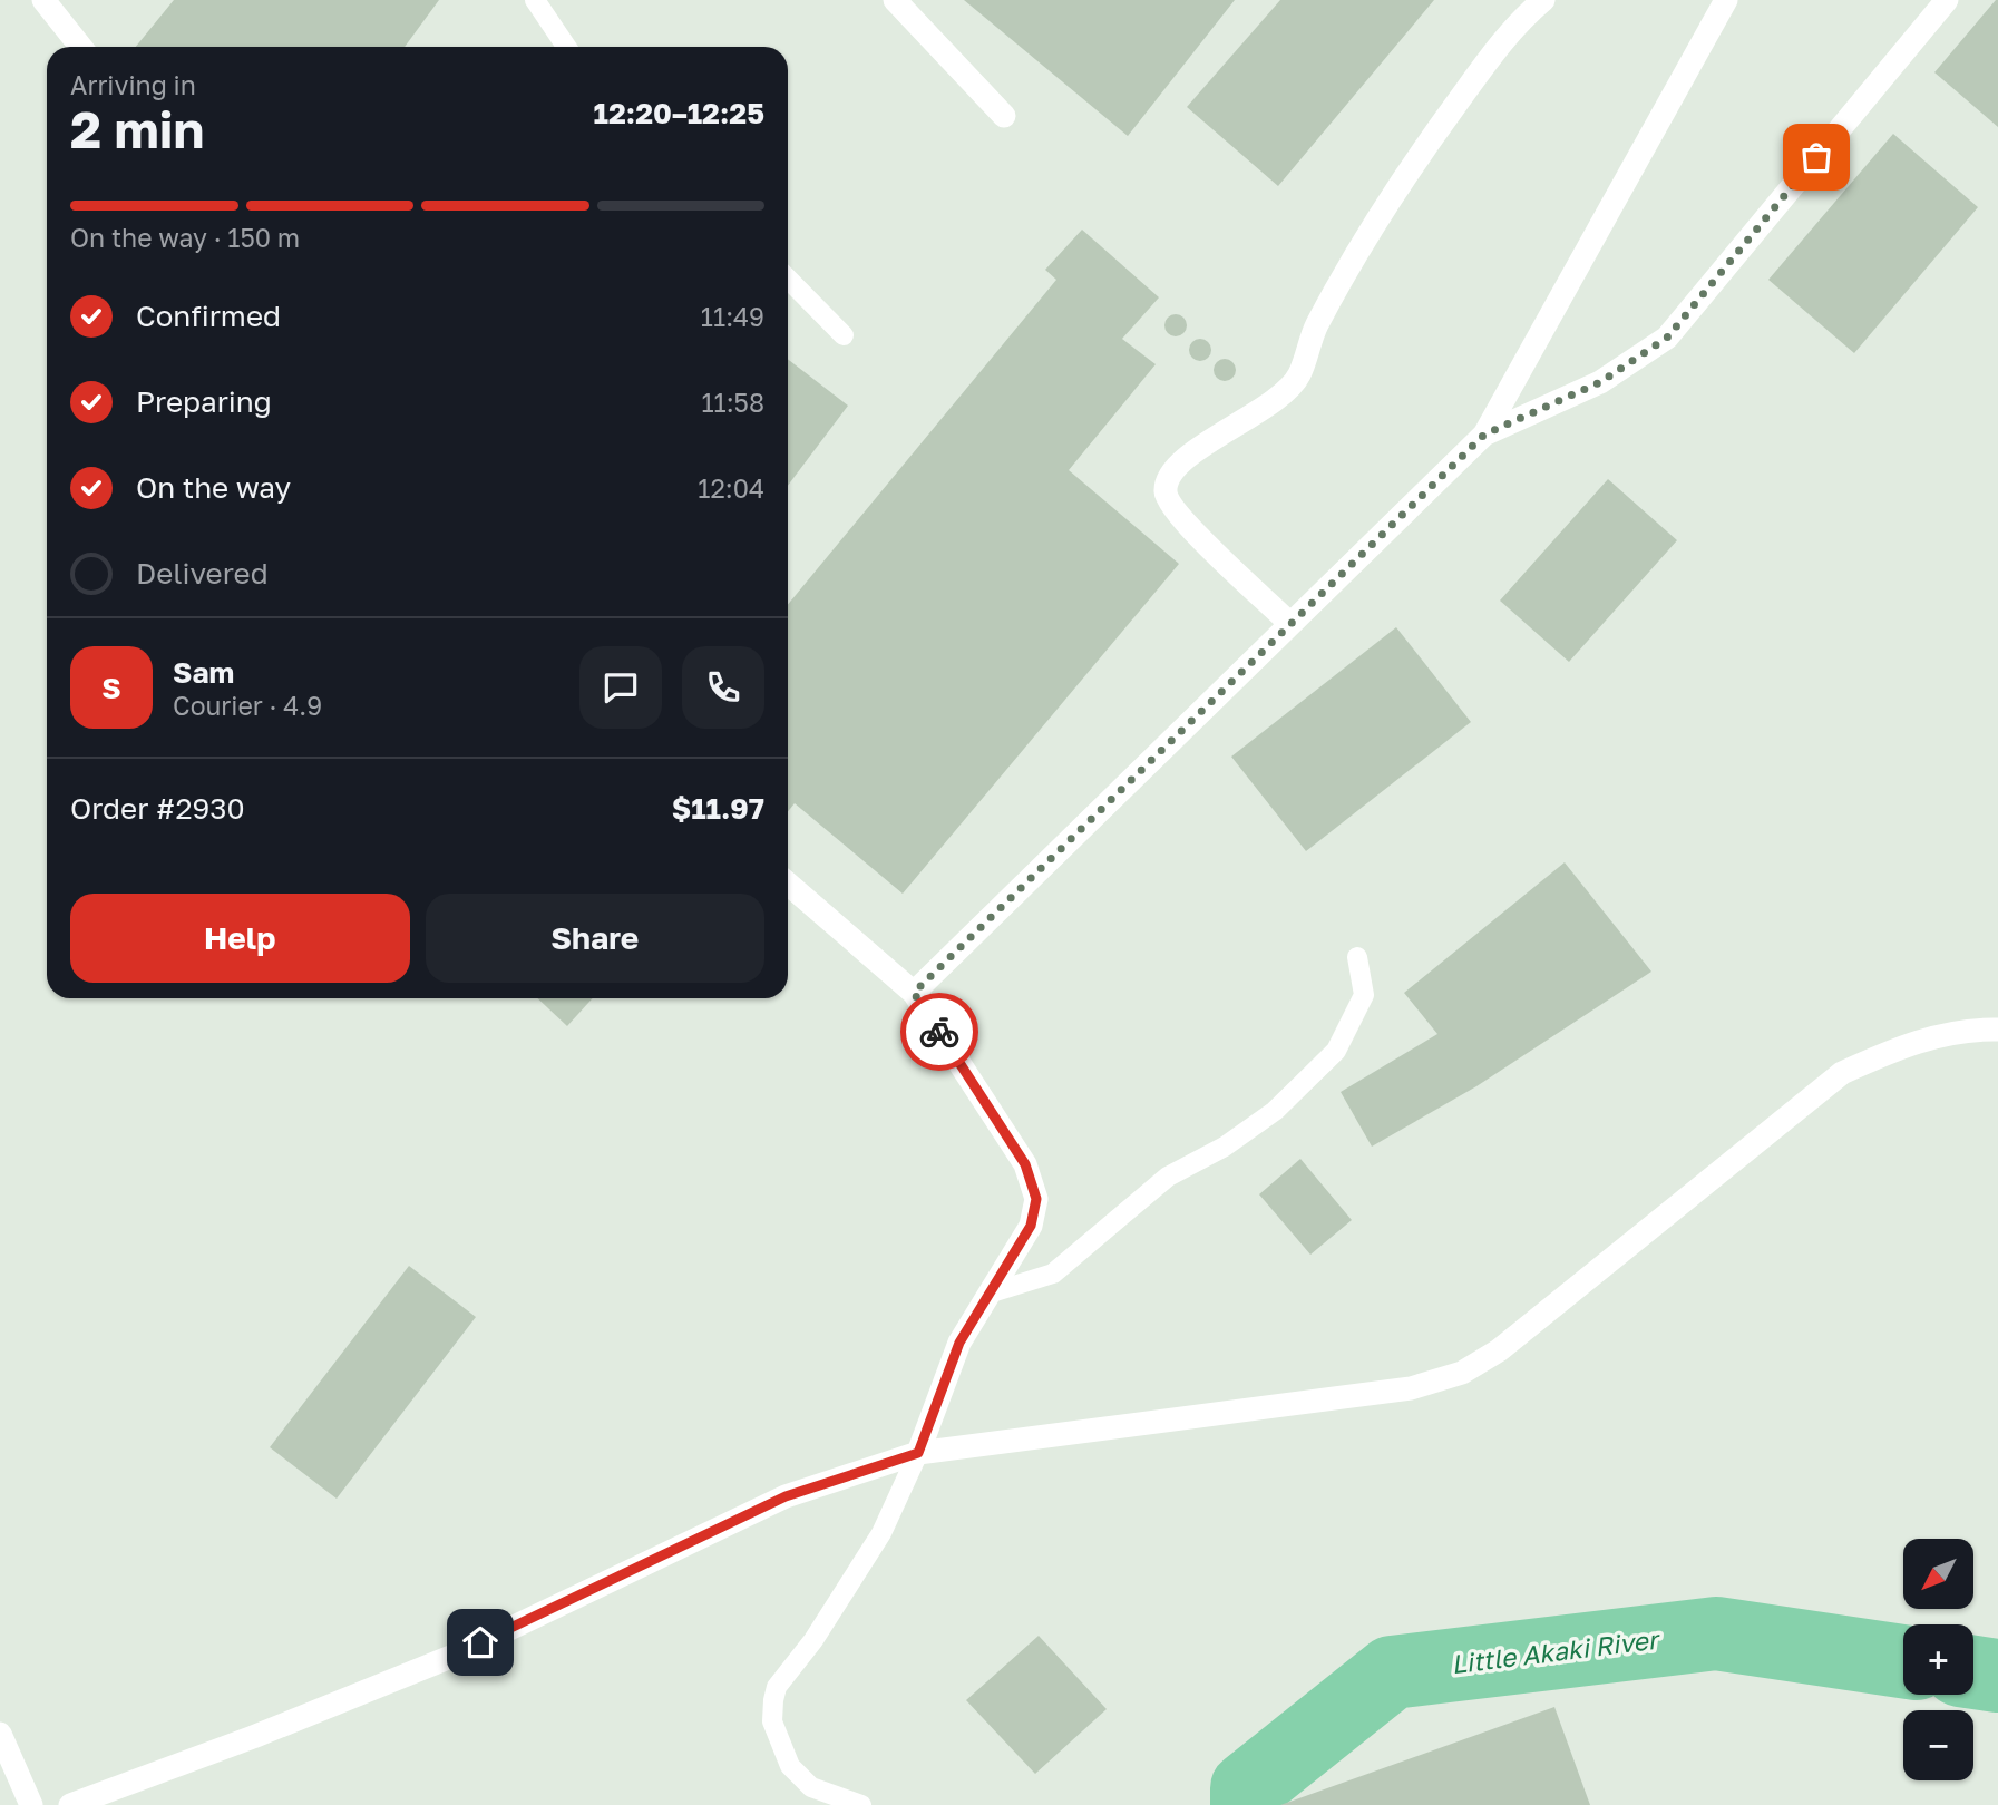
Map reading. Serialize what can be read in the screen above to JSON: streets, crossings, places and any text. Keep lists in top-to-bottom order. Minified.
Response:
{"water":["Little Akaki River"],"north":"bottom left","page":{"heading":["2 min","Arriving in","12:20–12:25"],"panel":["Sam","Courier · 4.9","Order #2930","$11.97"],"bar":"On the way · 150 m","list":[["Confirmed","11:49"],["Preparing","11:58"],["On the way","12:04"],"Delivered"],"round":"S","buttons":["Help","Share"],"map_buttons":["+","−"]}}
